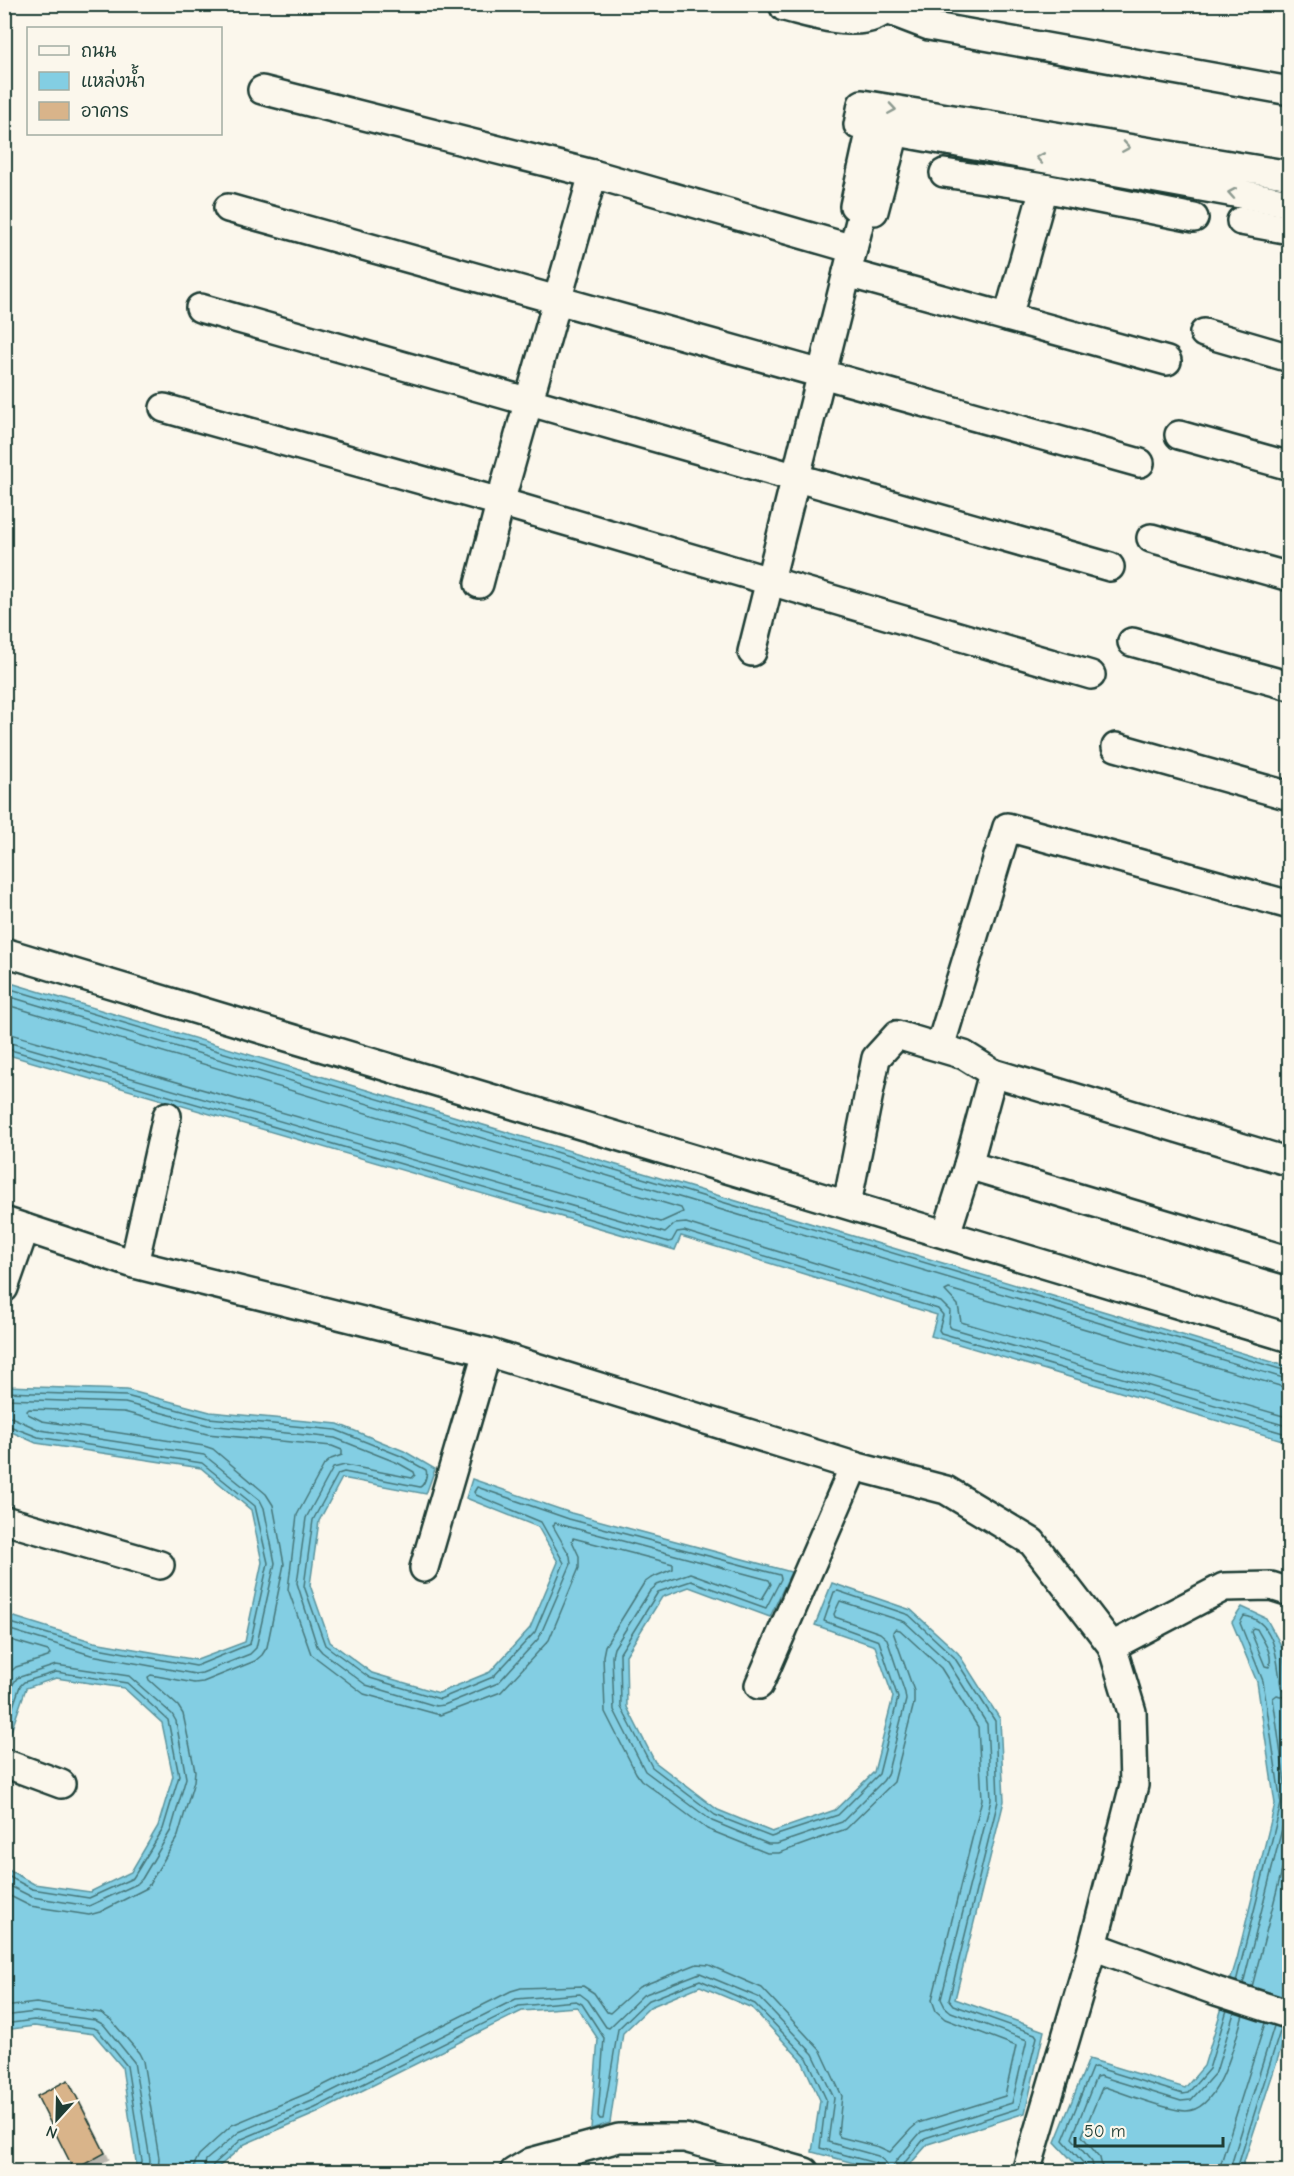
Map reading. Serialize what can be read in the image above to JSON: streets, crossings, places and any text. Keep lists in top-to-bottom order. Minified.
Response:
{"legend":["ถนน","แหล่งน้ำ","อาคาร"],"scale_bar":"50 m","north":"bottom"}
